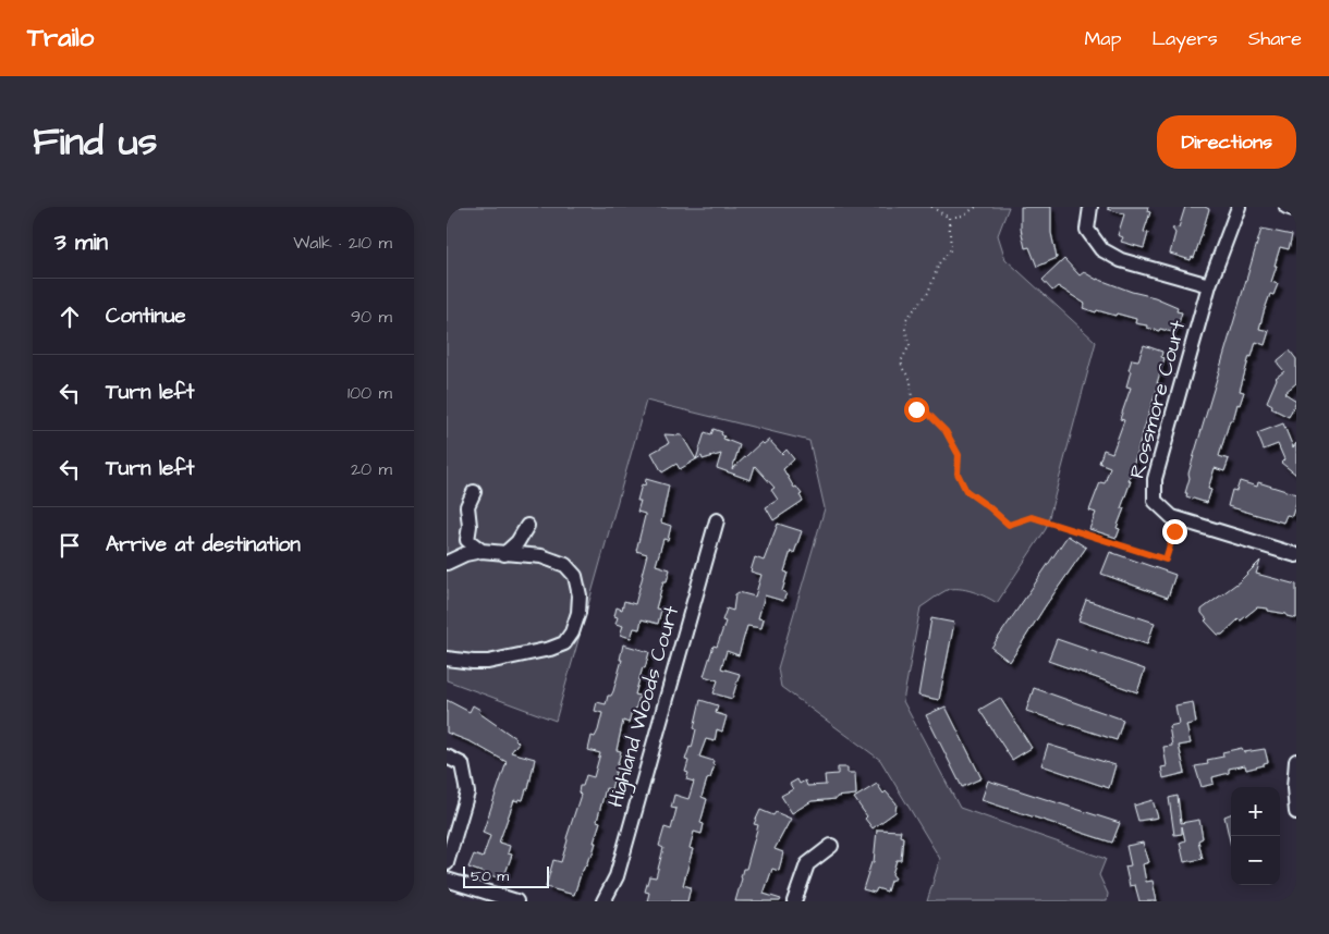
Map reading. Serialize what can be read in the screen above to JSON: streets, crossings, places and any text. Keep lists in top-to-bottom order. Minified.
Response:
{"streets":{"street":["Rossmore Court","Highland Woods Court"]},"scale_bar":"50 m","page":{"header":"Trailo","nav":["Map","Layers","Share"],"title":"Find us","buttons":"Directions","heading":["3 min","Walk · 210 m"],"list":[["Continue","90 m"],["Turn left","100 m"],["Turn left","20 m"],"Arrive at destination"],"map_buttons":["+","−"],"scale":"50 m"}}
